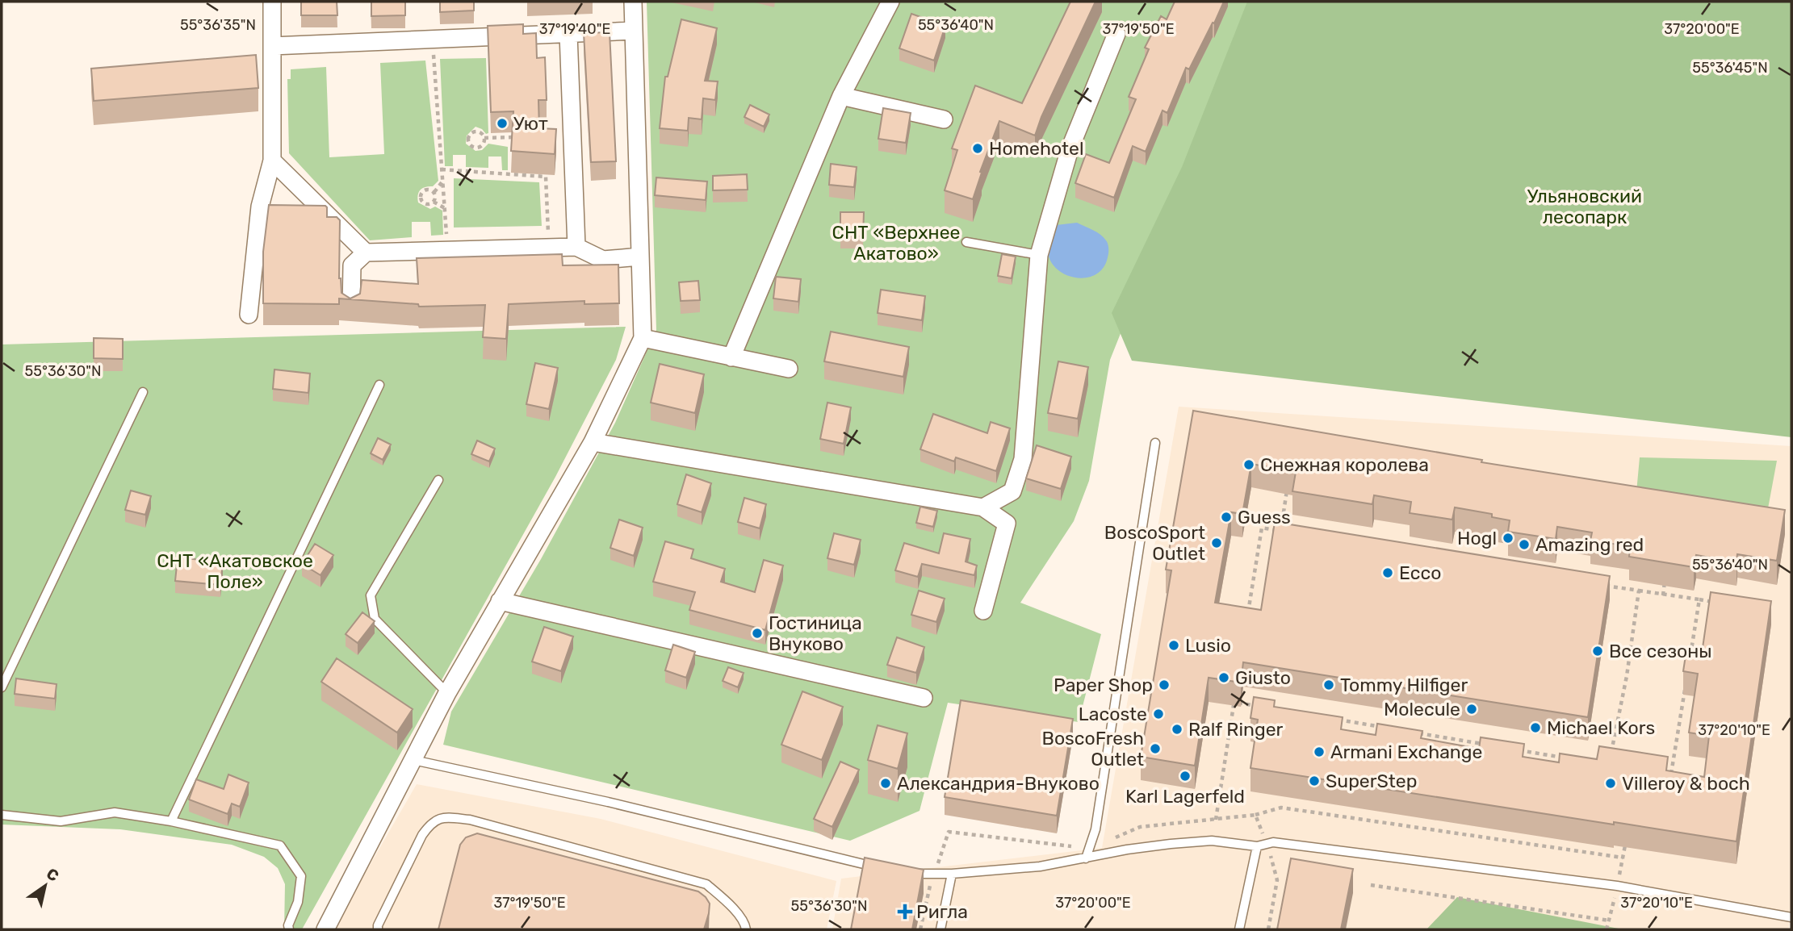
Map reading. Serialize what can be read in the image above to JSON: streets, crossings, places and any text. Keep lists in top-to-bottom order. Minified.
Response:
{"parks":["Ульяновский лесопарк","СНТ «Верхнее Акатово»","СНТ «Акатовское Поле»"],"places":{"other":["Уют","Homehotel","Снежная королева","Guess","Hogl","BoscoSport Outlet","Amazing red","Ecco","Гостиница Внуково","Lusio","Все сезоны","Giusto","Paper Shop","Tommy Hilfiger","Molecule","Lacoste","Michael Kors","Ralf Ringer","BoscoFresh Outlet","Armani Exchange","Karl Lagerfeld","SuperStep","Александрия-Внуково","Villeroy & boch"],"health":["Ригла"]},"north":"top right","coordinates":["55°36'35\"N","55°36'40\"N","37°19'40\"E","37°20'00\"E","37°19'50\"E","55°36'45\"N","55°36'30\"N","37°20'10\"E"]}
